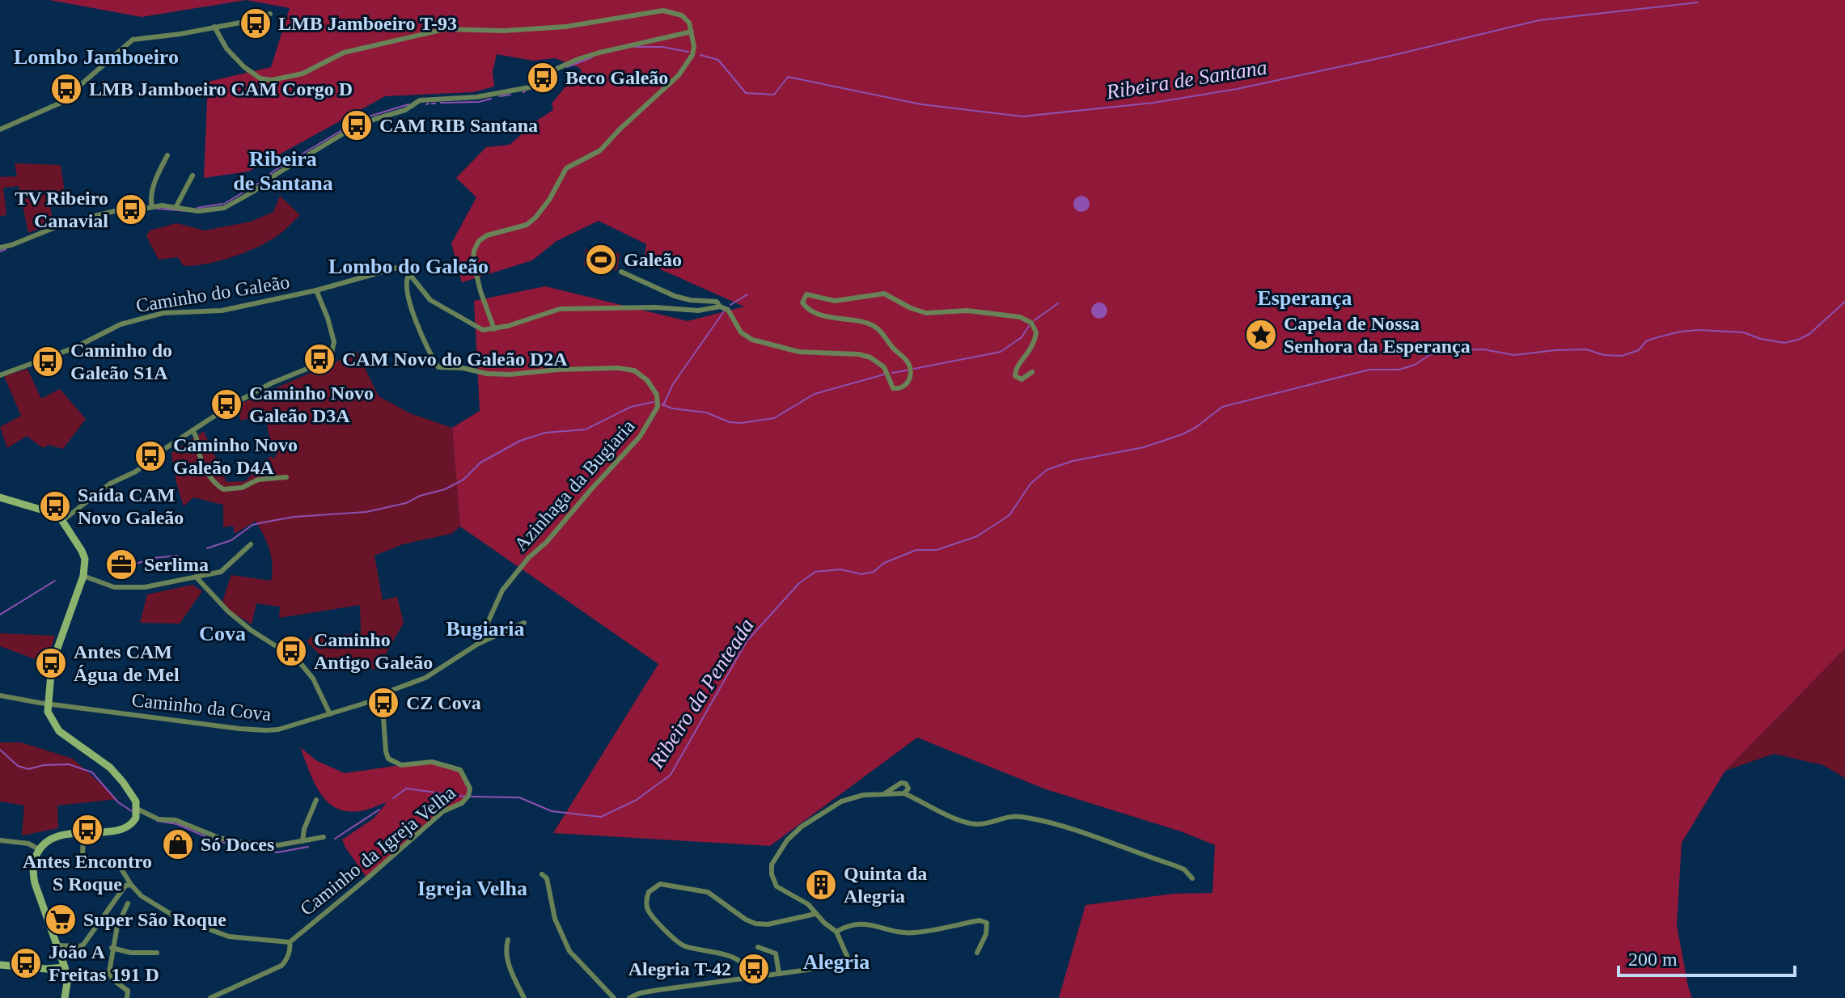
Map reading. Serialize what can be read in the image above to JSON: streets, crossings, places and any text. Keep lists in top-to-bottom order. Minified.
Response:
{"streets":{"street":["Caminho do Galeão","Azinhaga da Bugiaria","Caminho da Cova","Caminho da Igreja Velha"]},"crossings":[["Caminho do Galeão","Azinhaga da Bugiaria"],["Azinhaga da Bugiaria","Caminho da Cova"],["Caminho da Cova","Caminho da Igreja Velha"]],"districts":["Lombo Jamboeiro","Ribeira de Santana","Lombo do Galeão","Esperança","Bugiaria","Cova","Igreja Velha","Alegria"],"water":["Ribeira de Santana","Ribeiro da Penteada"],"places":{"bus stop":["LMB Jamboeiro T-93","Beco Galeão","LMB Jamboeiro CAM Corgo D","CAM RIB Santana","TV Ribeiro Canavial","CAM Novo do Galeão D2A","Caminho do Galeão S1A","Caminho Novo Galeão D3A","Caminho Novo Galeão D4A","Saída CAM Novo Galeão","Caminho Antigo Galeão","Antes CAM Água de Mel","CZ Cova","Antes Encontro S Roque","João A Freitas 191 D","Alegria T-42"],"sports":["Galeão"],"place":["Capela de Nossa Senhora da Esperança"],"office":["Serlima"],"shop":["Só Doces"],"building":["Quinta da Alegria"],"supermarket":["Super São Roque"]},"scale_bar":"200 m"}
